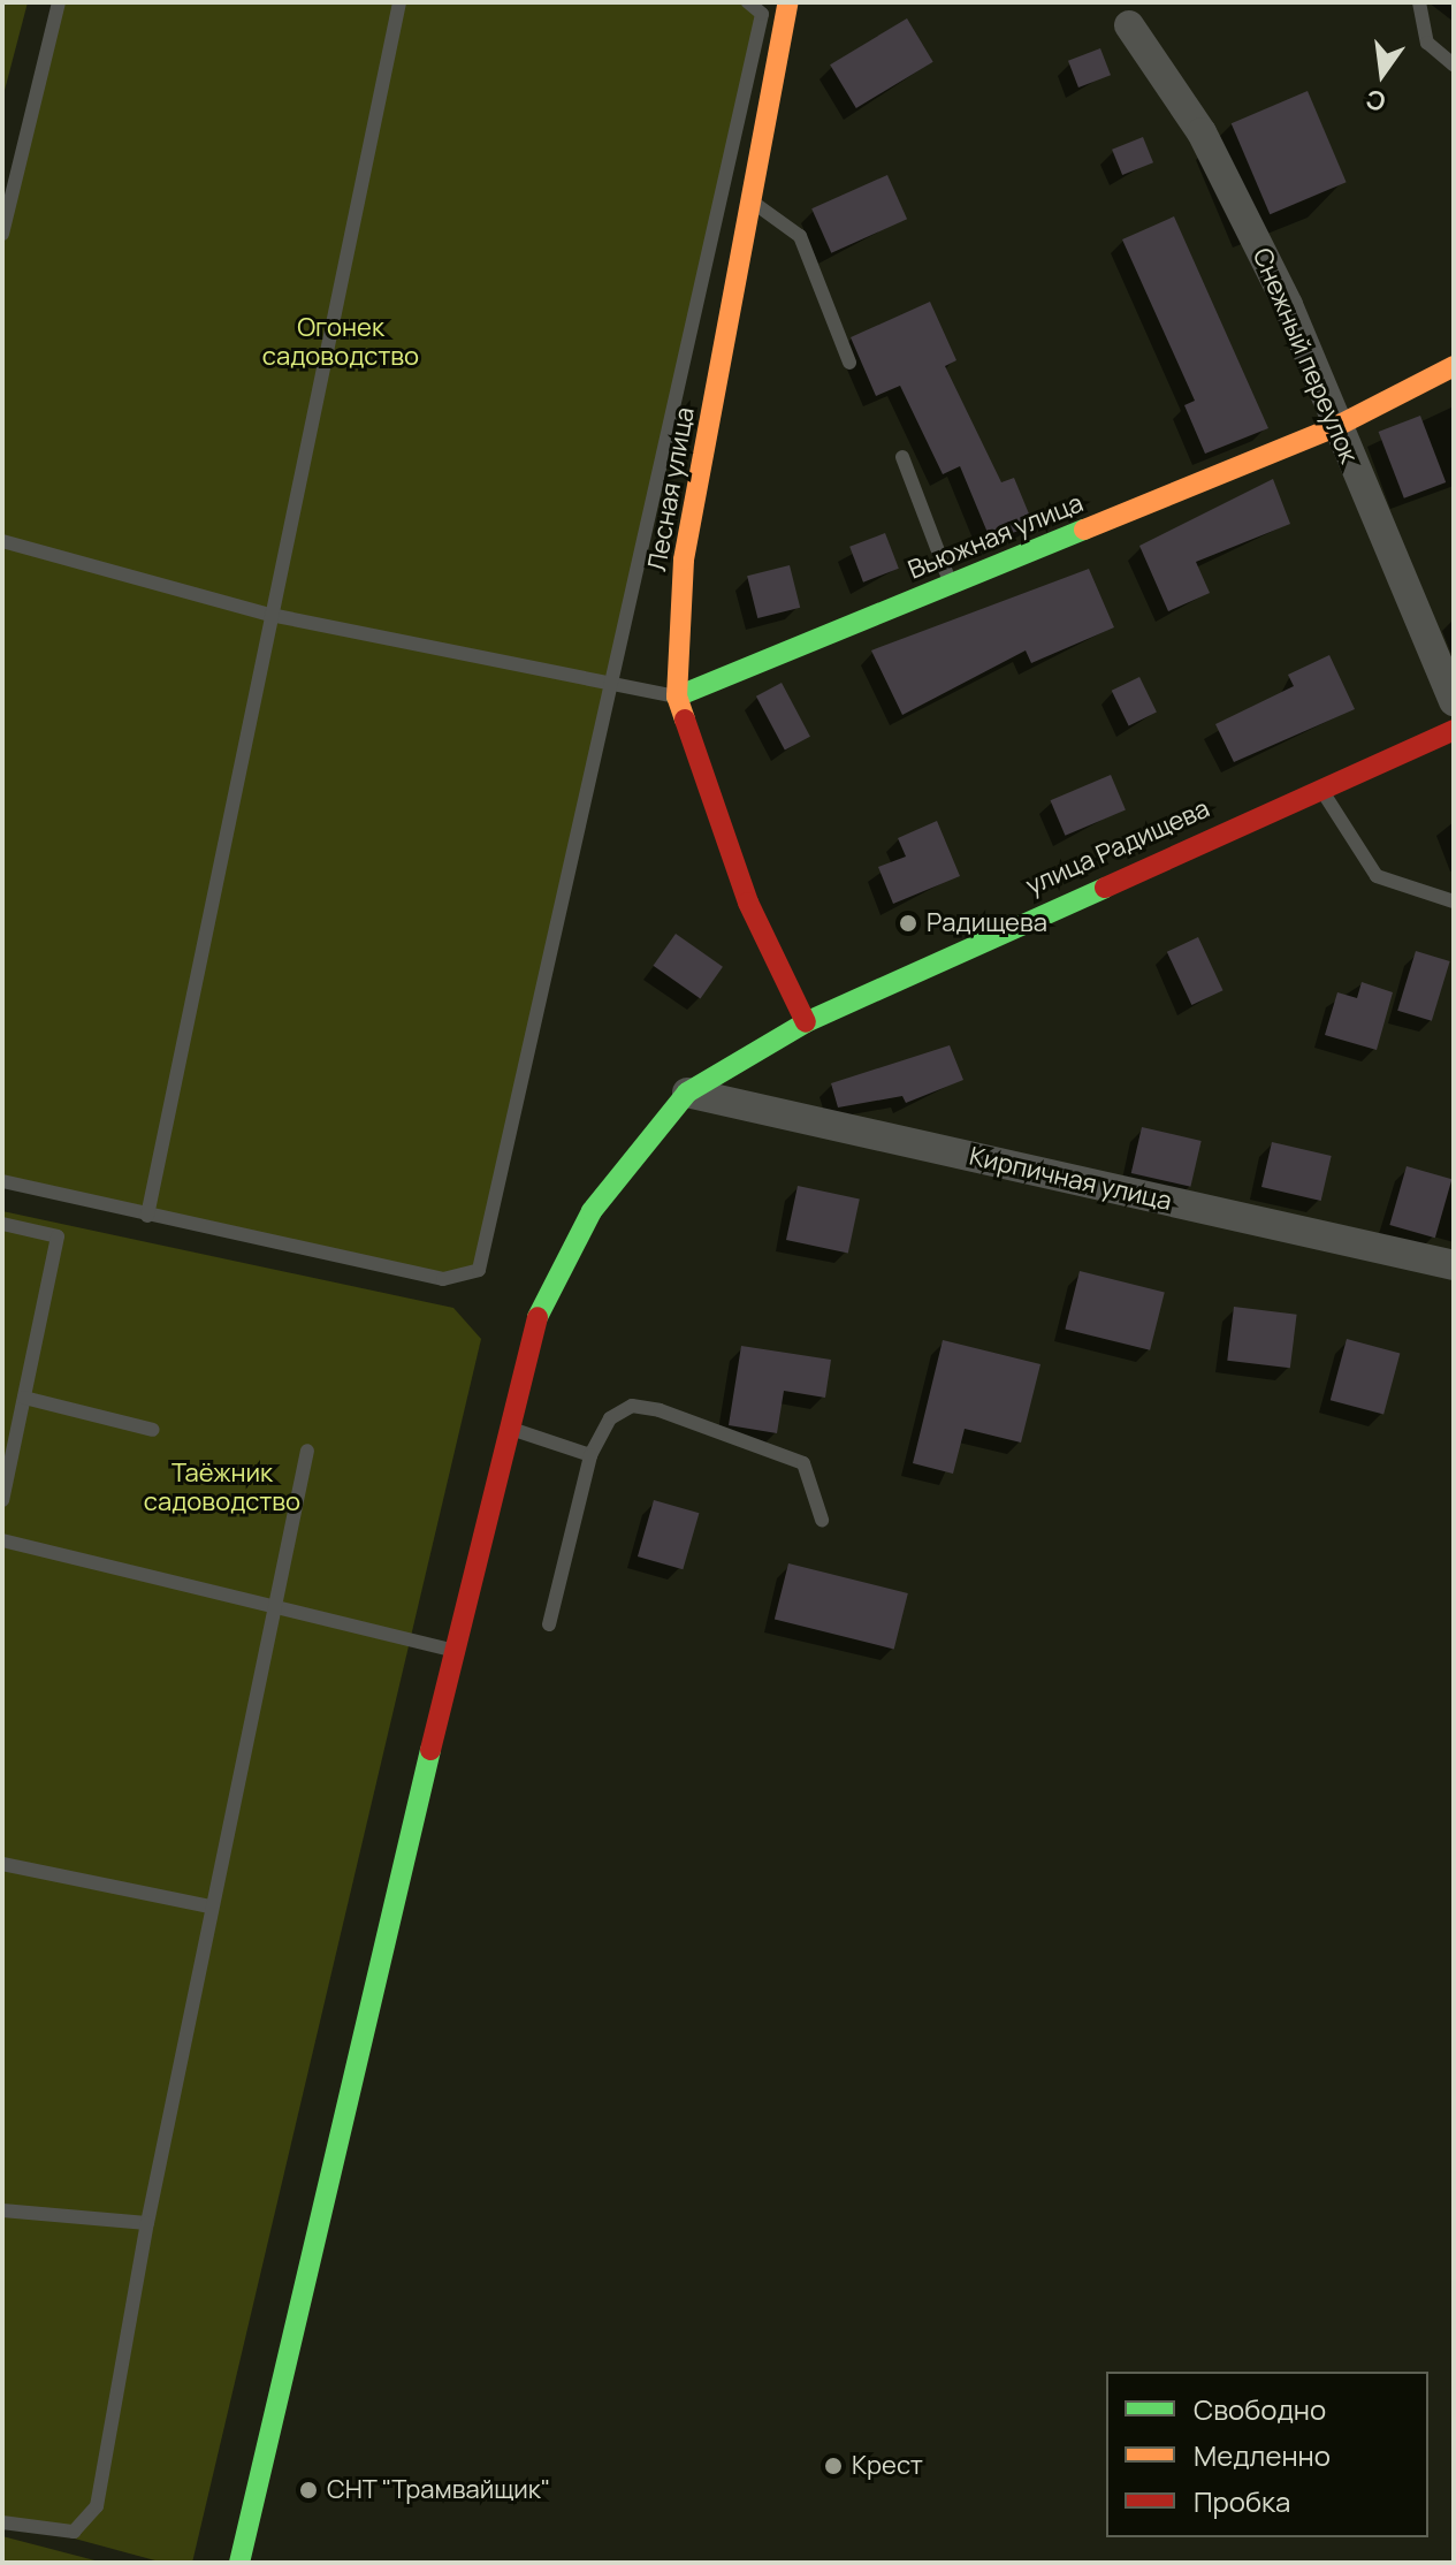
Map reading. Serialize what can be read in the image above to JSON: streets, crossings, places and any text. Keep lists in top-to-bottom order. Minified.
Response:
{"streets":{"street":["Снежный переулок","Лесная улица","Вьюжная улица","улица Радищева","Кирпичная улица"]},"crossings":[["Снежный переулок","Вьюжная улица"],["Лесная улица","Вьюжная улица"],["Лесная улица","улица Радищева"],["улица Радищева","Кирпичная улица"]],"parks":["Огонек садоводство","Таёжник садоводство"],"places":["Радищева","Крест","СНТ \"Трамвайщик\""],"legend":["Свободно","Медленно","Пробка"],"north":"bottom"}
